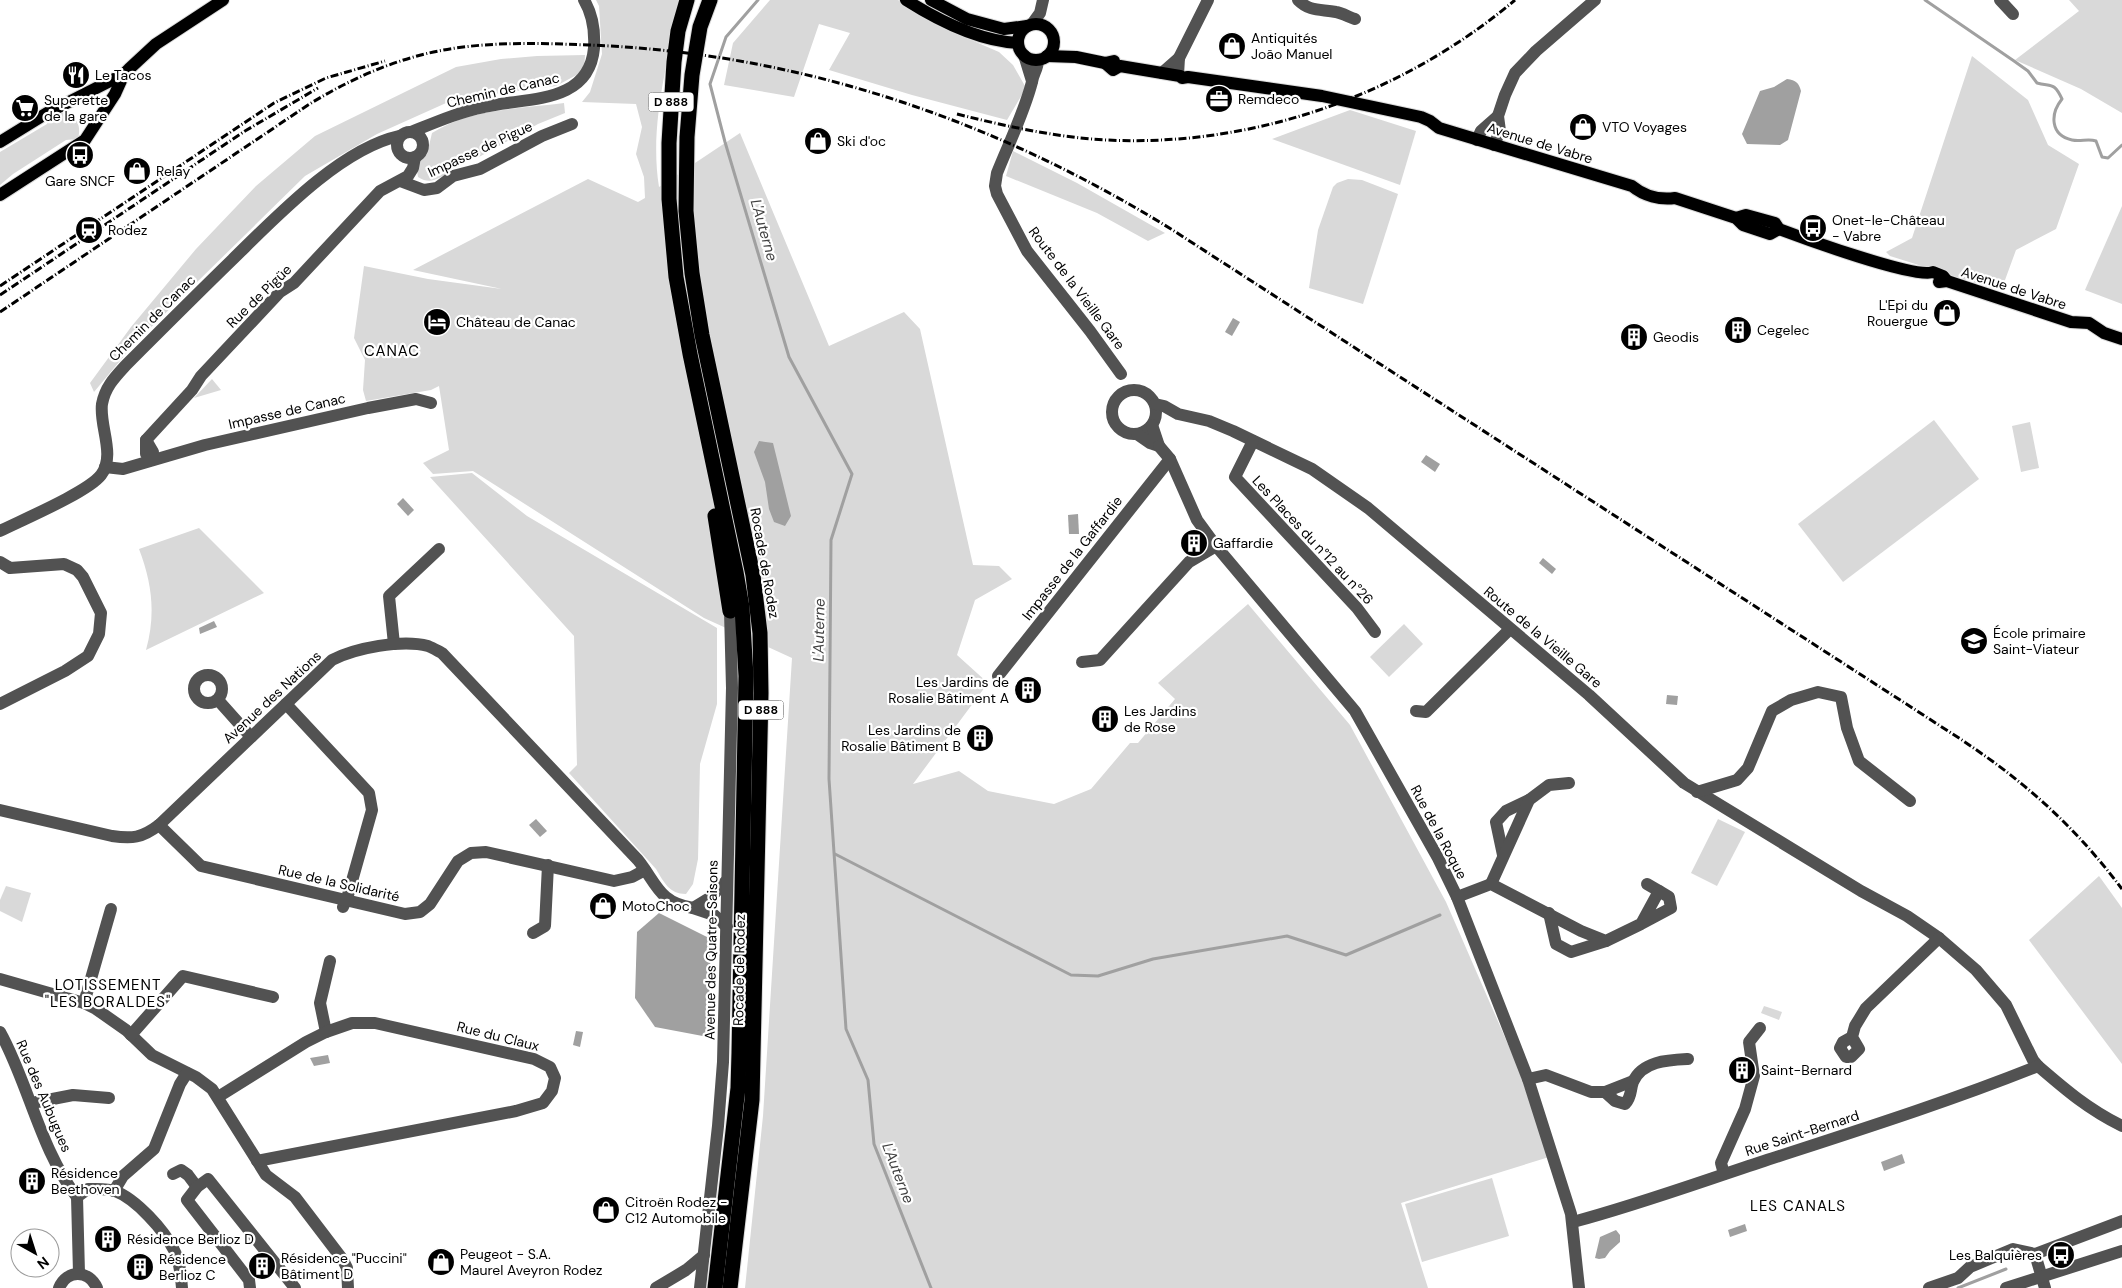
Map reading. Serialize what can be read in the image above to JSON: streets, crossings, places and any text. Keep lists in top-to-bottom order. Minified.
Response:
{"streets":{"highway":["D 888","Rocade de Rodez"],"main road":["Avenue de Vabre"],"street":["Chemin de Canac","Impasse de Pigue","Route de la Vieille Gare","Rue de Pigüe","Impasse de Canac","Les Places du n°12 au n°26","Impasse de la Gaffardie","Avenue des Nations","Rue de la Roque","Rue de la Solidarité","Avenue des Quatre-Saisons","Rue du Claux","Rue des Aubugues","Rue Saint-Bernard"]},"crossings":[["Avenue de Vabre","Route de la Vieille Gare"],["Impasse de Pigue","Rue de Pigüe"],["Route de la Vieille Gare","Les Places du n°12 au n°26"],["Route de la Vieille Gare","Rue de la Roque"],["Route de la Vieille Gare","Rue Saint-Bernard"],["Rue de Pigüe","Impasse de Canac"],["Impasse de la Gaffardie","Rue de la Roque"],["Avenue des Nations","Rue de la Solidarité"],["Avenue des Nations","Avenue des Quatre-Saisons"],["Rue de la Roque","Rue Saint-Bernard"]],"districts":["CANAC","LOTISSEMENT \"LES BORALDES\"","LES CANALS"],"water":["L'Auterne"],"places":{"shop":["Antiquités João Manuel","VTO Voyages","Ski d'oc","Relay","L'Epi du Rouergue","MotoChoc","Citroën Rodez - C12 Automobile","Peugeot - S.A. Maurel Aveyron Rodez"],"restaurant":["Le Tacos"],"office":["Remdeco"],"supermarket":["Superette de la gare"],"bus stop":["Gare SNCF","Onet-le-Château - Vabre","Les Balquières"],"station":["Rodez"],"hotel":["Château de Canac"],"building":["Cegelec","Geodis","Gaffardie","Les Jardins de Rosalie Bâtiment A","Les Jardins de Rose","Les Jardins de Rosalie Bâtiment B","Saint-Bernard","Résidence Beethoven","Résidence Berlioz D","Résidence \"Puccini\" Bâtiment D","Résidence Berlioz C"],"school or university":["École primaire Saint-Viateur"]},"north":"bottom right"}
